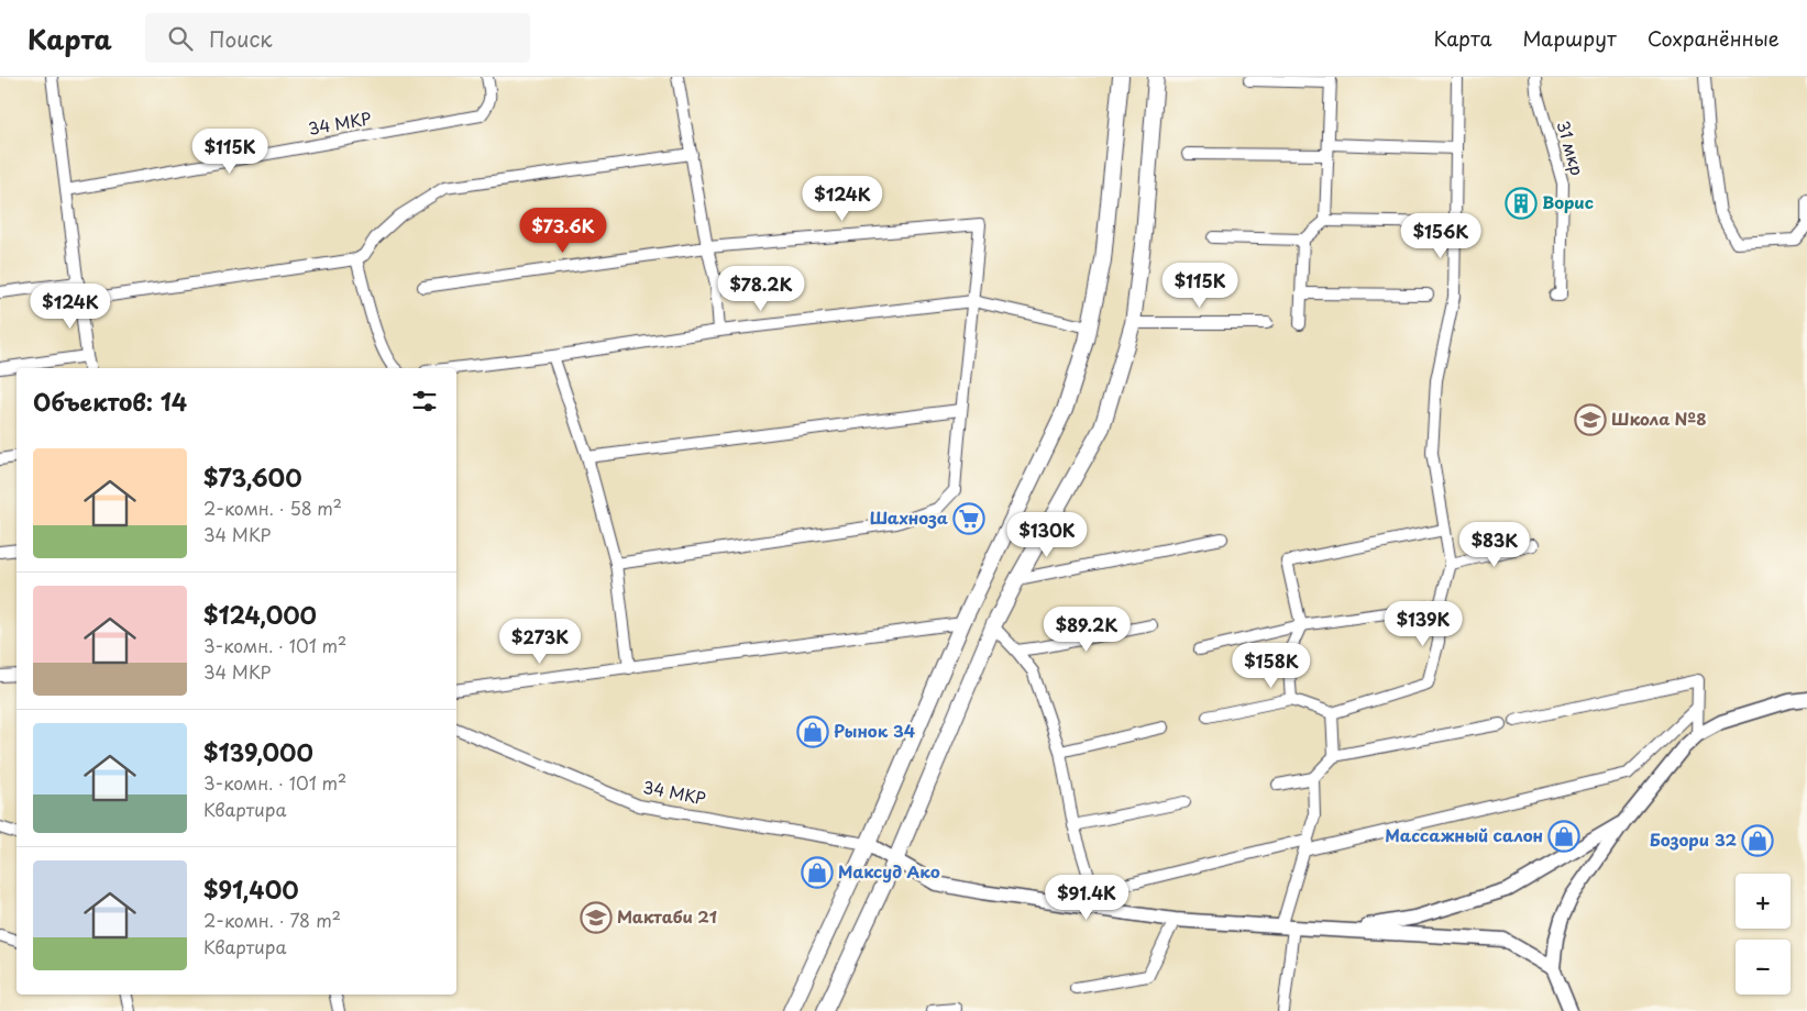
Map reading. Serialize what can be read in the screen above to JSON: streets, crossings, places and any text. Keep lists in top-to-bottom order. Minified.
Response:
{"streets":{"street":["34 МКР","31 мкр"]},"places":{"building":["Ворис"],"school or university":["Школа №8","Мактаби 21"],"supermarket":["Шахноза"],"shop":["Рынок 34","Массажный салон","Бозори 32","Максуд Ако"]},"page":{"header":"Карта","search":"Поиск","nav":["Карта","Маршрут","Сохранённые"],"price":["$115K","$124K","$73.6K","$156K","$115K","$78.2K","$124K","$130K","$83K","$139K","$89.2K","$273K","$158K","$91.4K"],"heading":"Объектов: 14","list":[{"name":"$73,600","note":"2-комн. · 58 m² · 34 МКР"},{"name":"$124,000","note":"3-комн. · 101 m² · 34 МКР"},{"name":"$139,000","note":"3-комн. · 101 m² · Квартира"},{"name":"$91,400","note":"2-комн. · 78 m² · Квартира"}],"map_buttons":["+","−"]}}
